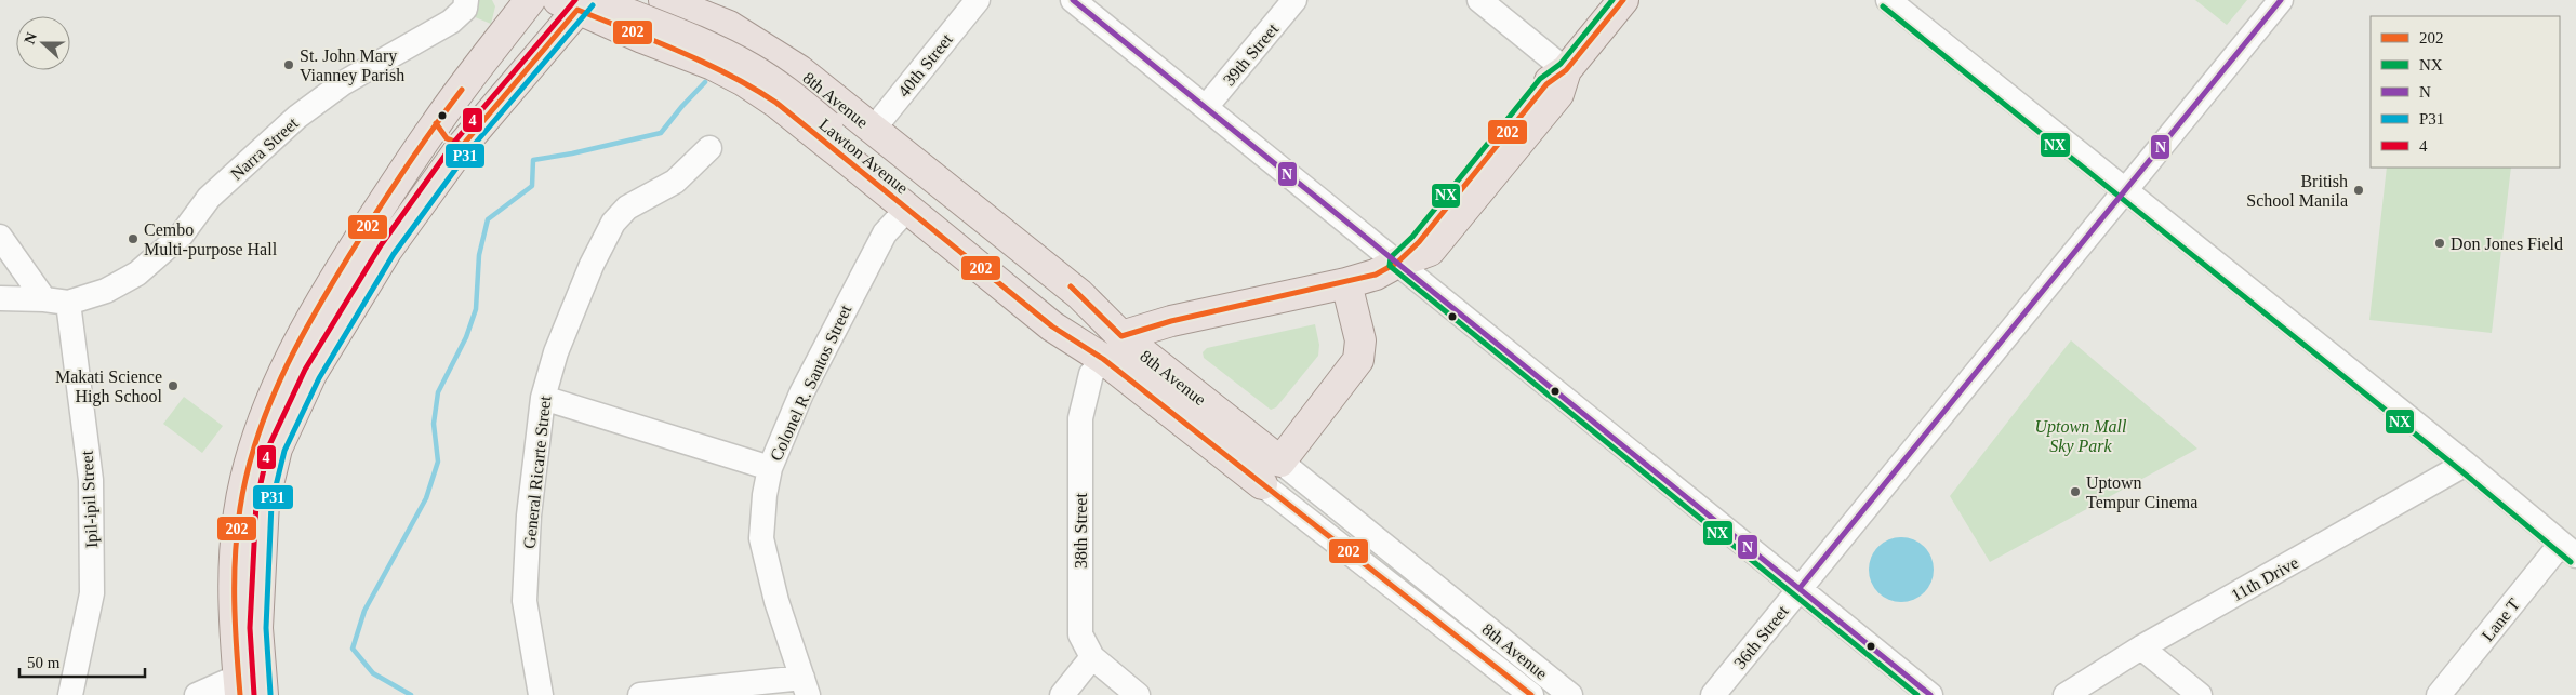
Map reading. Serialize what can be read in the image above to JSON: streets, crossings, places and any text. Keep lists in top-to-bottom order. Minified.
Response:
{"streets":{"main road":["8th Avenue","Lawton Avenue"],"street":["39th Street","40th Street","Narra Street","Colonel R. Santos Street","General Ricarte Street","Ipil-ipil Street","38th Street","11th Drive","Lane T","36th Street"]},"crossings":[["40th Street","8th Avenue"],["8th Avenue","Lawton Avenue"],["8th Avenue","Colonel R. Santos Street"],["8th Avenue","38th Street"],["Narra Street","Ipil-ipil Street"],["Lawton Avenue","38th Street"]],"parks":["Uptown Mall Sky Park"],"places":["St. John Mary Vianney Parish","British School Manila","Cembo Multi-purpose Hall","Don Jones Field","Makati Science High School","Uptown Tempur Cinema"],"lines":["transit line 202","transit line NX","transit line N","transit line 4","transit line P31"],"legend":["202","NX","N","P31","4"],"scale_bar":"50 m","north":"left"}
